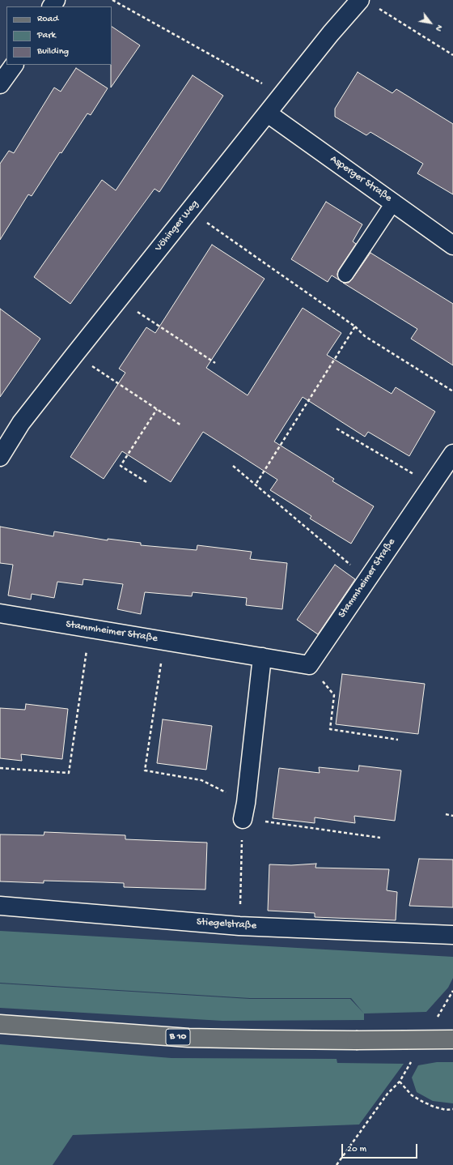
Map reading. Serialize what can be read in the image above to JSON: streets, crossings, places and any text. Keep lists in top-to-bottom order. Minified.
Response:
{"streets":{"main road":["B 10"],"street":["Asperger Straße","Vöhinger Weg","Stammheimer Straße","Stiegelstraße"]},"crossings":[["Asperger Straße","Vöhinger Weg"]],"legend":["Road","Park","Building"],"scale_bar":"20 m","north":"bottom right"}
